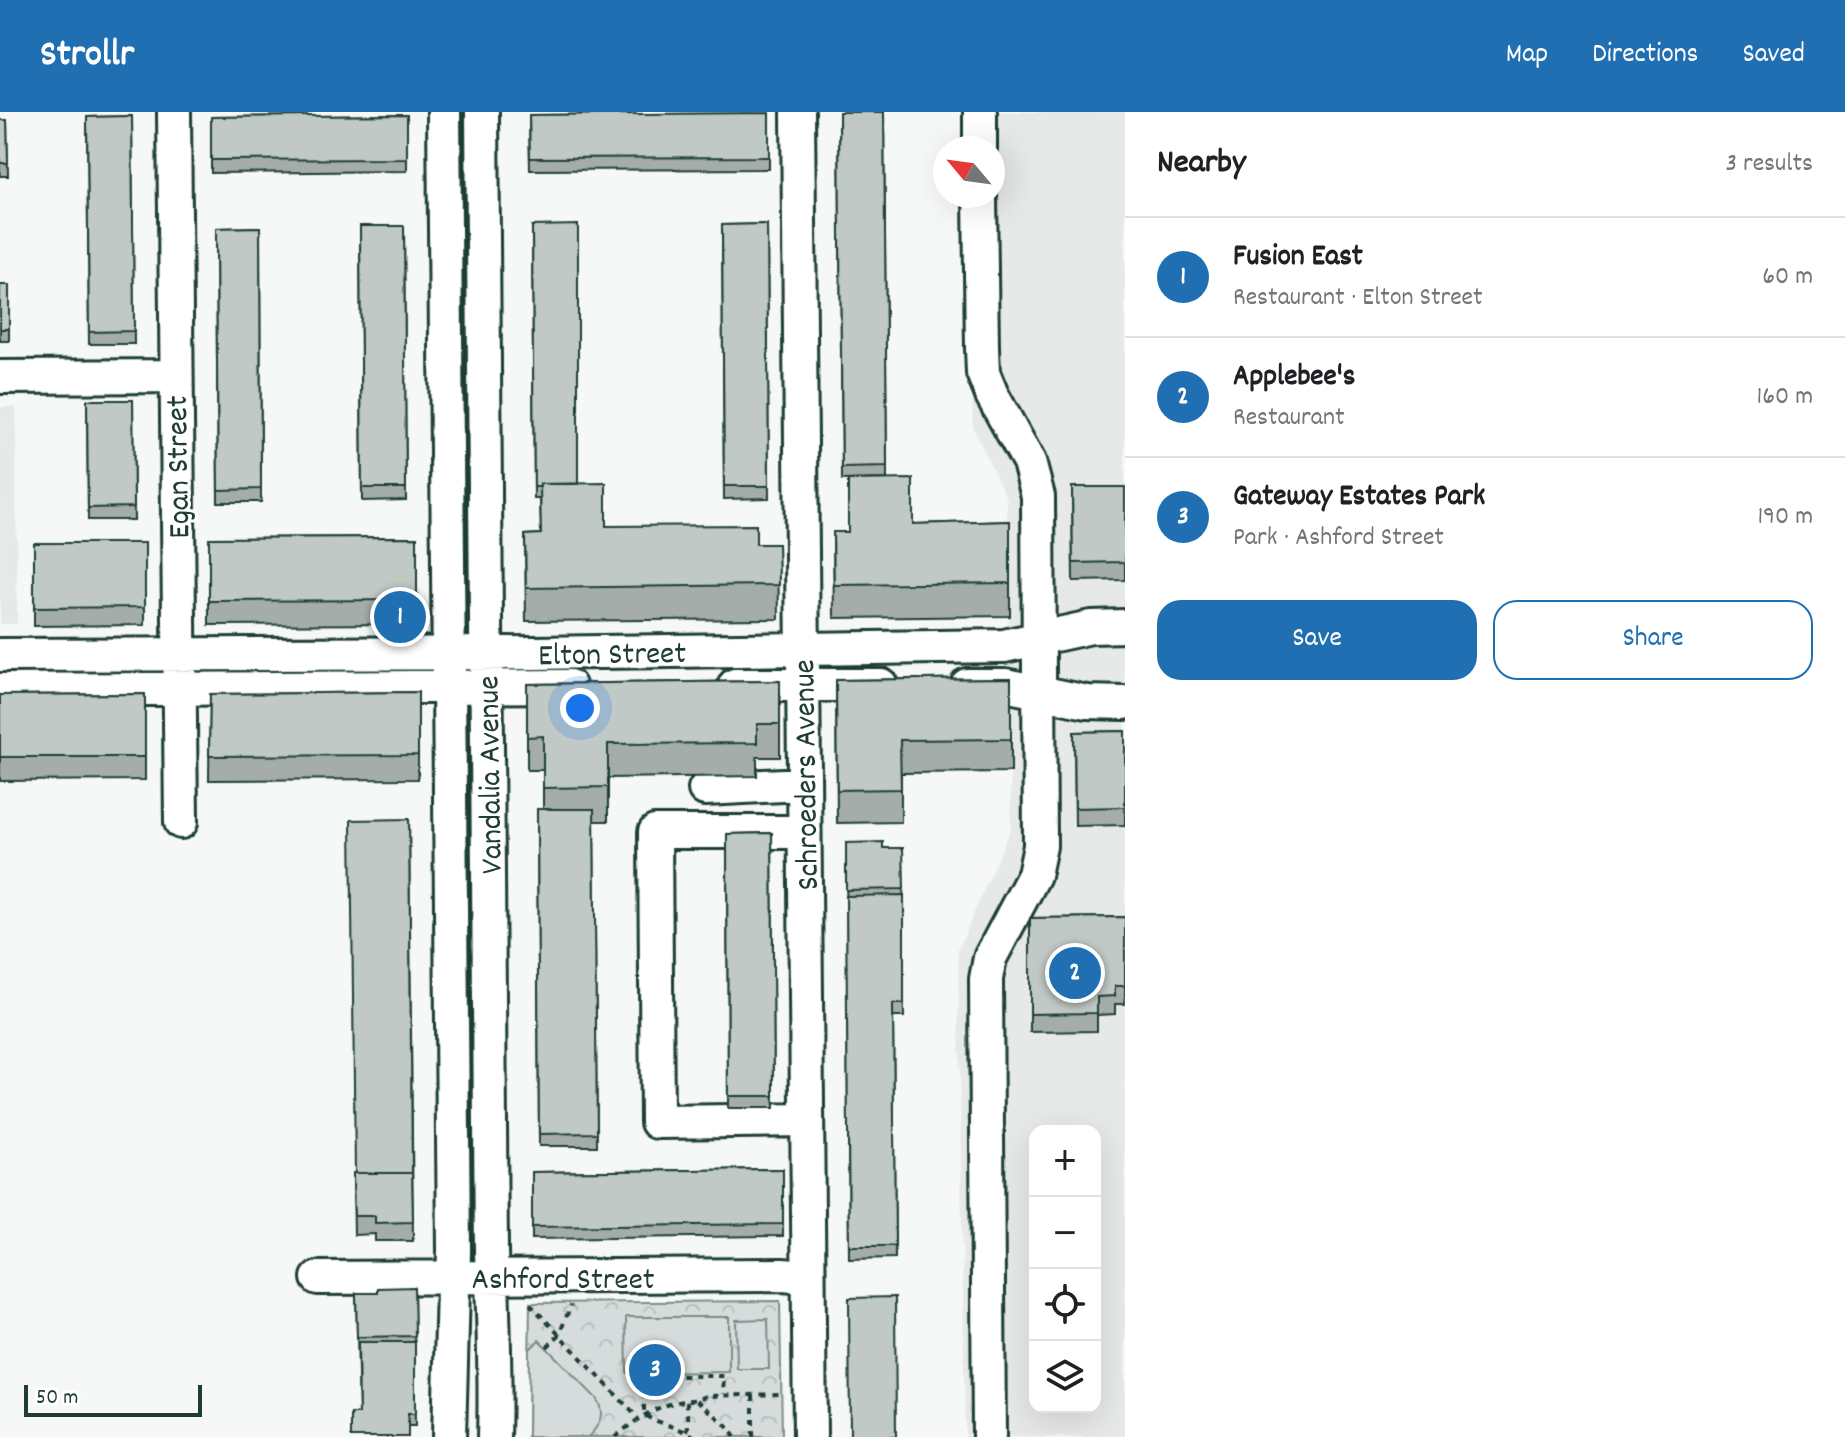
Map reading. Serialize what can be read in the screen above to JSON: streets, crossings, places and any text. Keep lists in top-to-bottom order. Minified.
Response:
{"streets":{"street":["Egan Street","Elton Street","Vandalia Avenue","Schroeders Avenue","Ashford Street"]},"crossings":[["Egan Street","Elton Street"],["Elton Street","Vandalia Avenue"],["Elton Street","Schroeders Avenue"],["Vandalia Avenue","Ashford Street"],["Schroeders Avenue","Ashford Street"]],"scale_bar":"50 m","north":"top left","page":{"header":"Strollr","nav":["Map","Directions","Saved"],"heading":["Nearby","3 results"],"list":[{"mark":"1","name":"Fusion East","note":"Restaurant · Elton Street","value":"60 m"},{"mark":"2","name":"Applebee's","note":"Restaurant","value":"160 m"},{"mark":"3","name":"Gateway Estates Park","note":"Park · Ashford Street","value":"190 m"}],"buttons":["Save","Share"],"pins":["1","2","3"],"map_buttons":["+","−"],"scale":"50 m"}}
